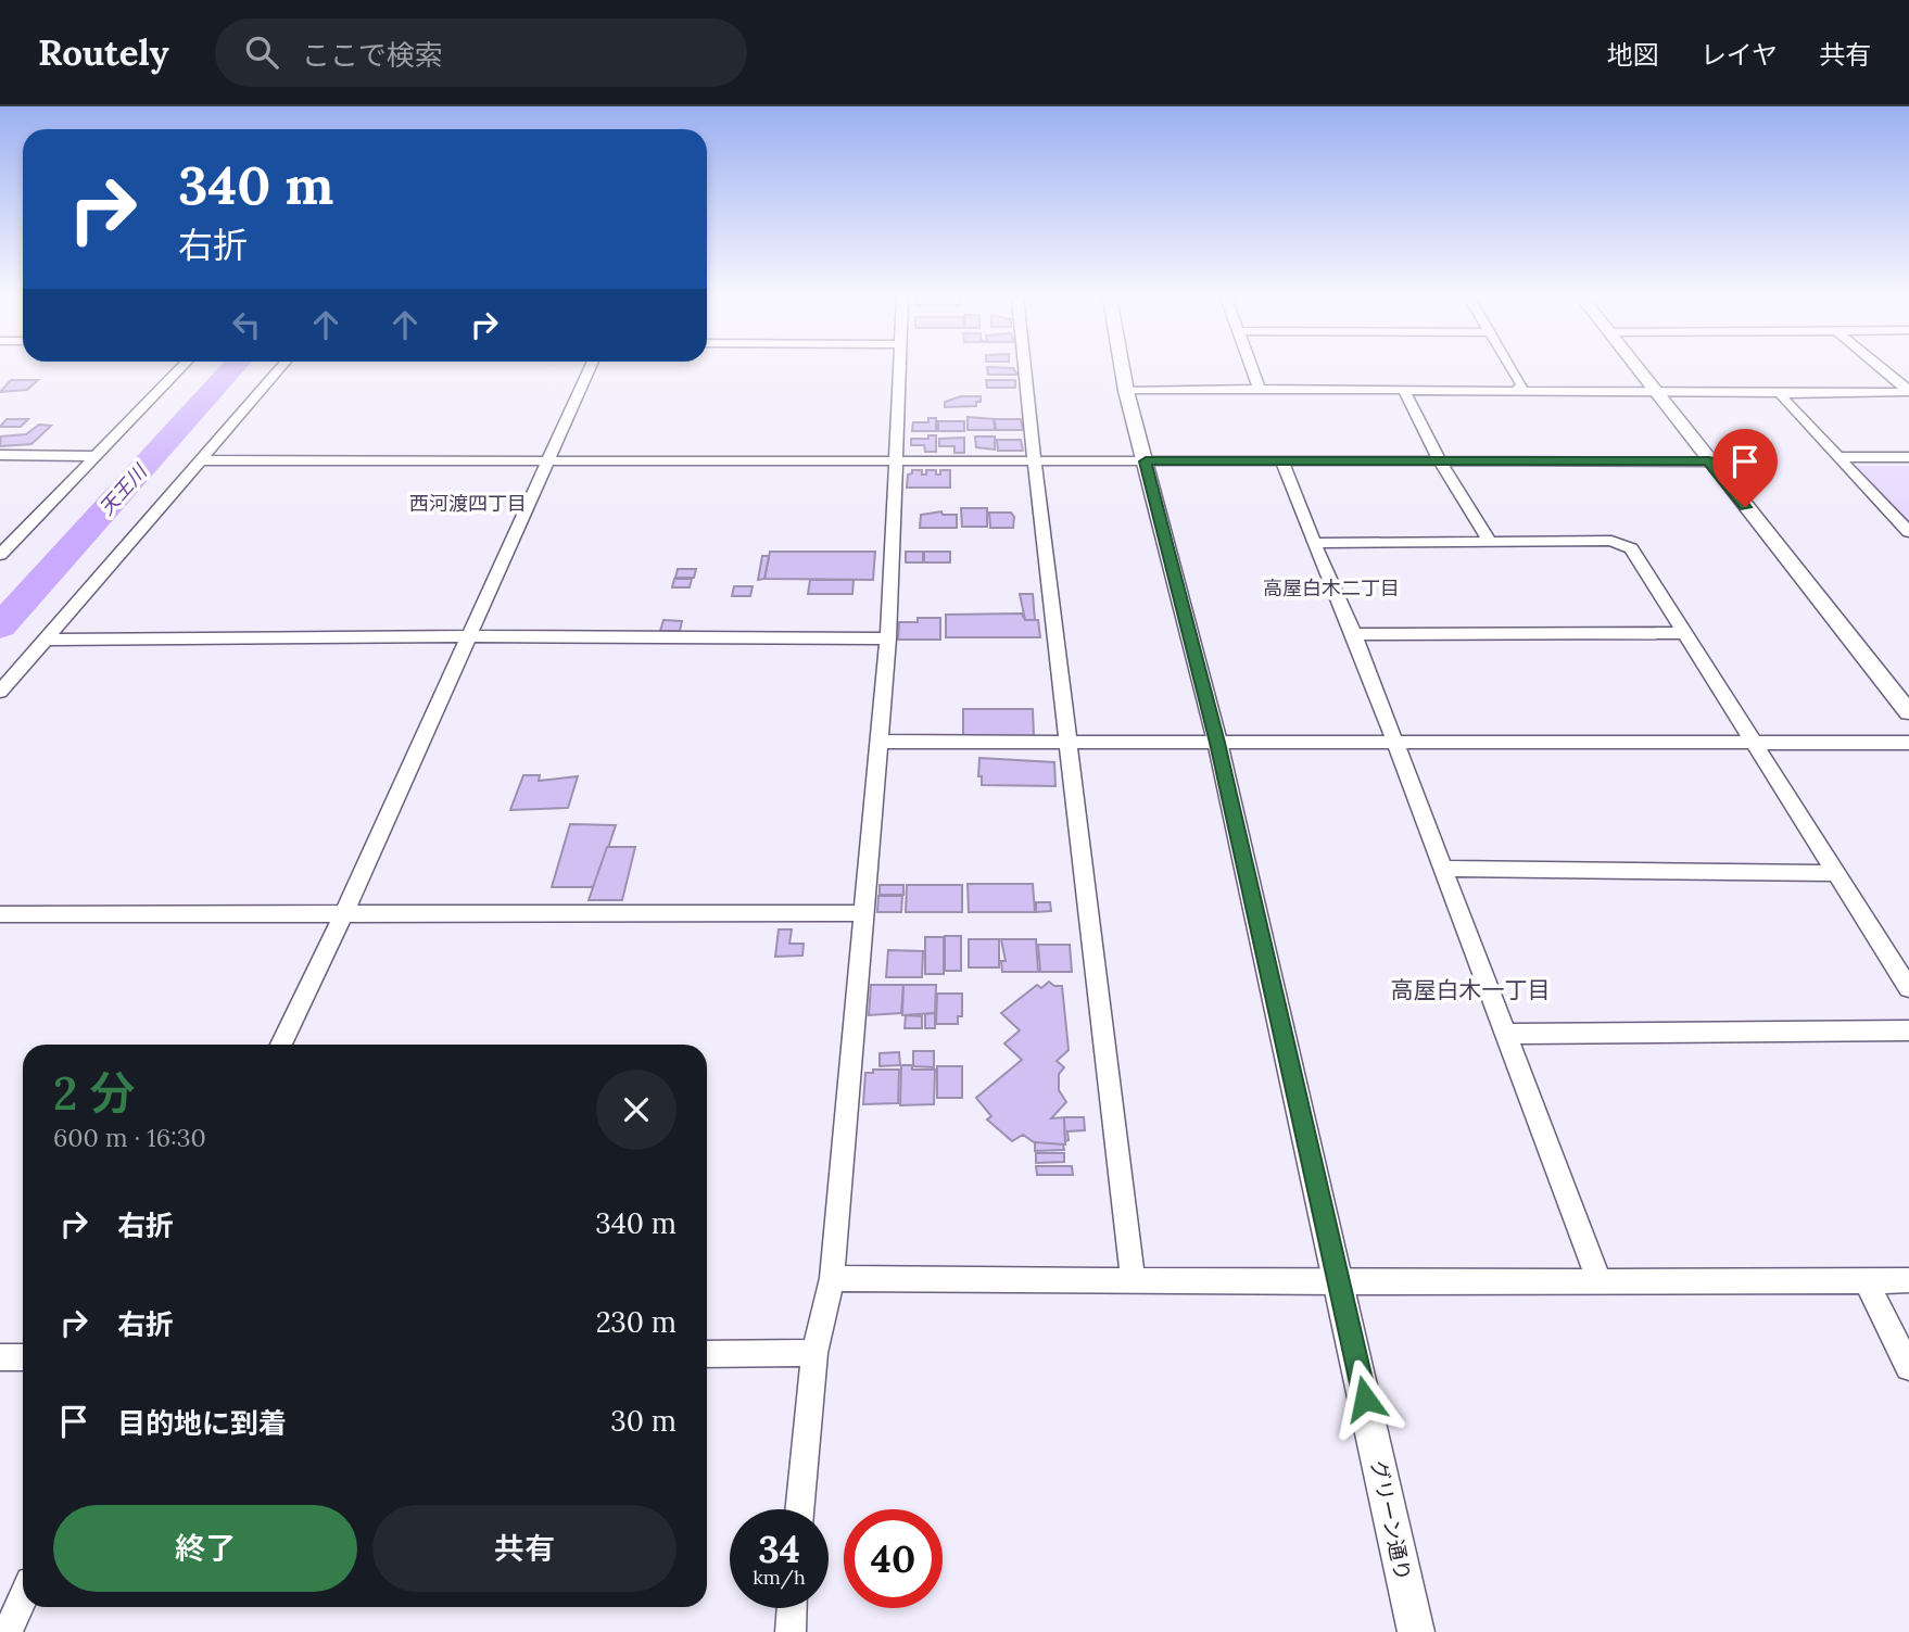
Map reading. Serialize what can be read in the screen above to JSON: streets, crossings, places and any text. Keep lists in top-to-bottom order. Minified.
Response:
{"streets":{"street":["グリーン通り"]},"districts":["西河渡四丁目","高屋白木二丁目","高屋白木一丁目"],"water":["天王川"],"page":{"header":"Routely","search":"ここで検索","nav":["地図","レイヤ","共有"],"turn":["340 m","右折"],"heading":["2 分","600 m · 16:30"],"list":[{"name":"右折","value":"340 m"},{"name":"右折","value":"230 m"},{"name":"目的地に到着","value":"30 m"}],"buttons":["終了","共有"],"speed":"34 km/h","limit":"40"}}
